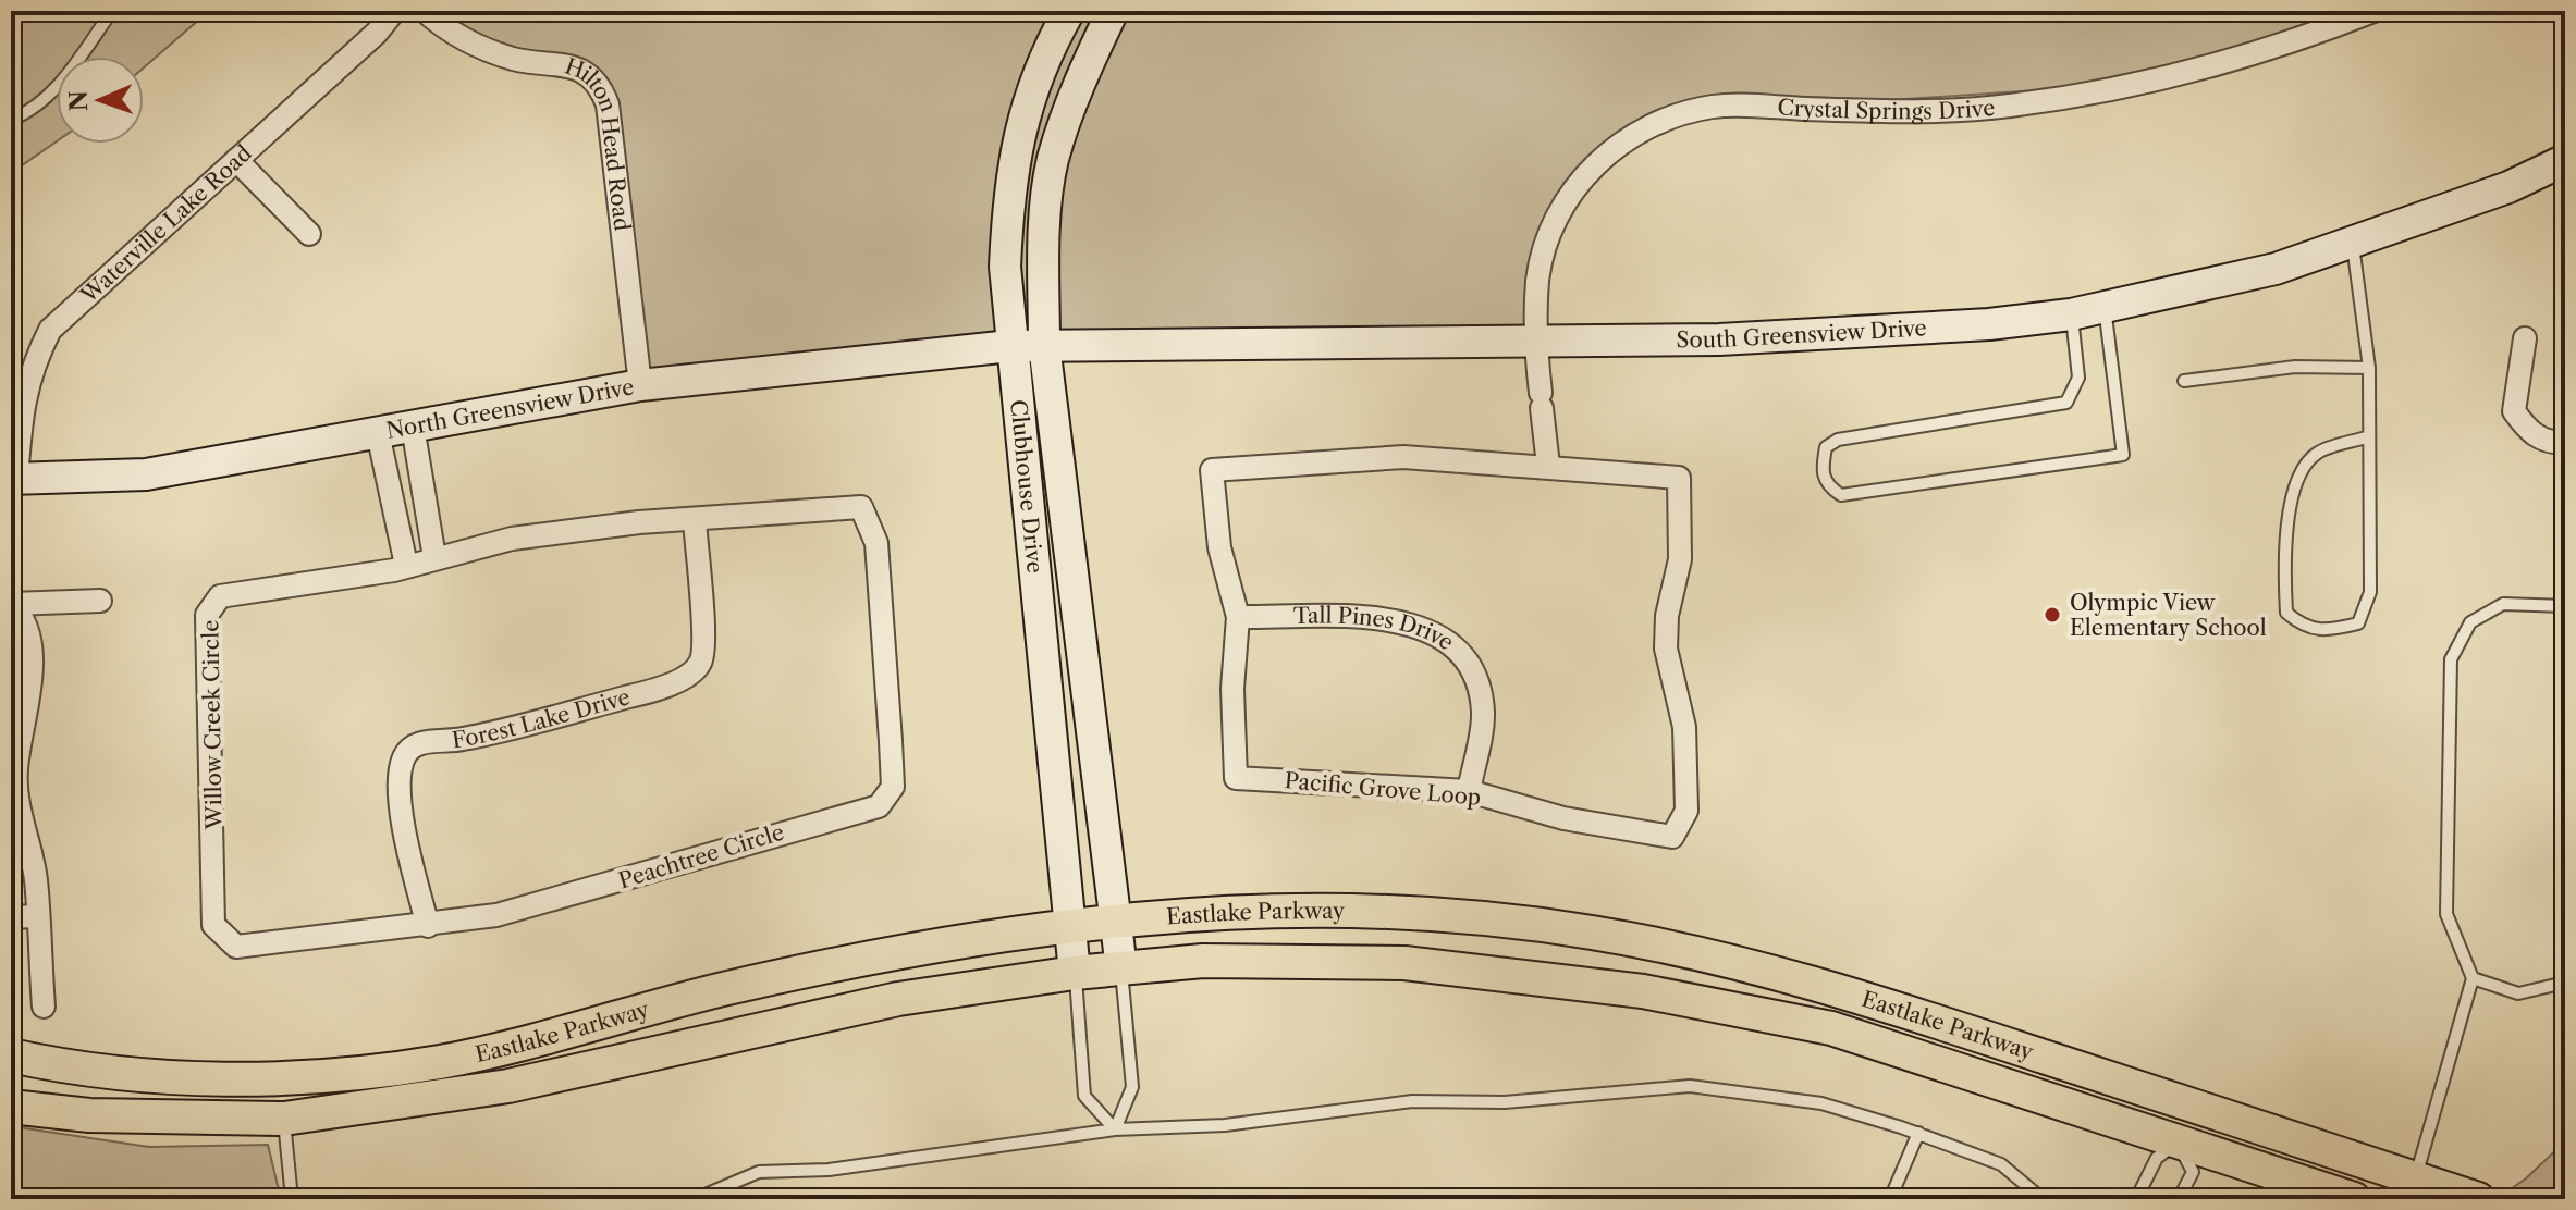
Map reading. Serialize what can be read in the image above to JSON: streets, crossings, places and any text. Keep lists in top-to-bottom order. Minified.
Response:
{"streets":{"main road":["Eastlake Parkway"],"street":["Crystal Springs Drive","Hilton Head Road","Waterville Lake Road","South Greensview Drive","North Greensview Drive","Clubhouse Drive","Tall Pines Drive","Forest Lake Drive","Willow Creek Circle","Pacific Grove Loop","Peachtree Circle"]},"crossings":[["Crystal Springs Drive","South Greensview Drive"],["Hilton Head Road","North Greensview Drive"],["Waterville Lake Road","North Greensview Drive"],["South Greensview Drive","North Greensview Drive"],["South Greensview Drive","Clubhouse Drive"],["North Greensview Drive","Clubhouse Drive"],["Clubhouse Drive","Eastlake Parkway"],["Tall Pines Drive","Pacific Grove Loop"],["Forest Lake Drive","Willow Creek Circle"],["Forest Lake Drive","Peachtree Circle"],["Willow Creek Circle","Peachtree Circle"]],"places":["Olympic View Elementary School"],"north":"left"}
